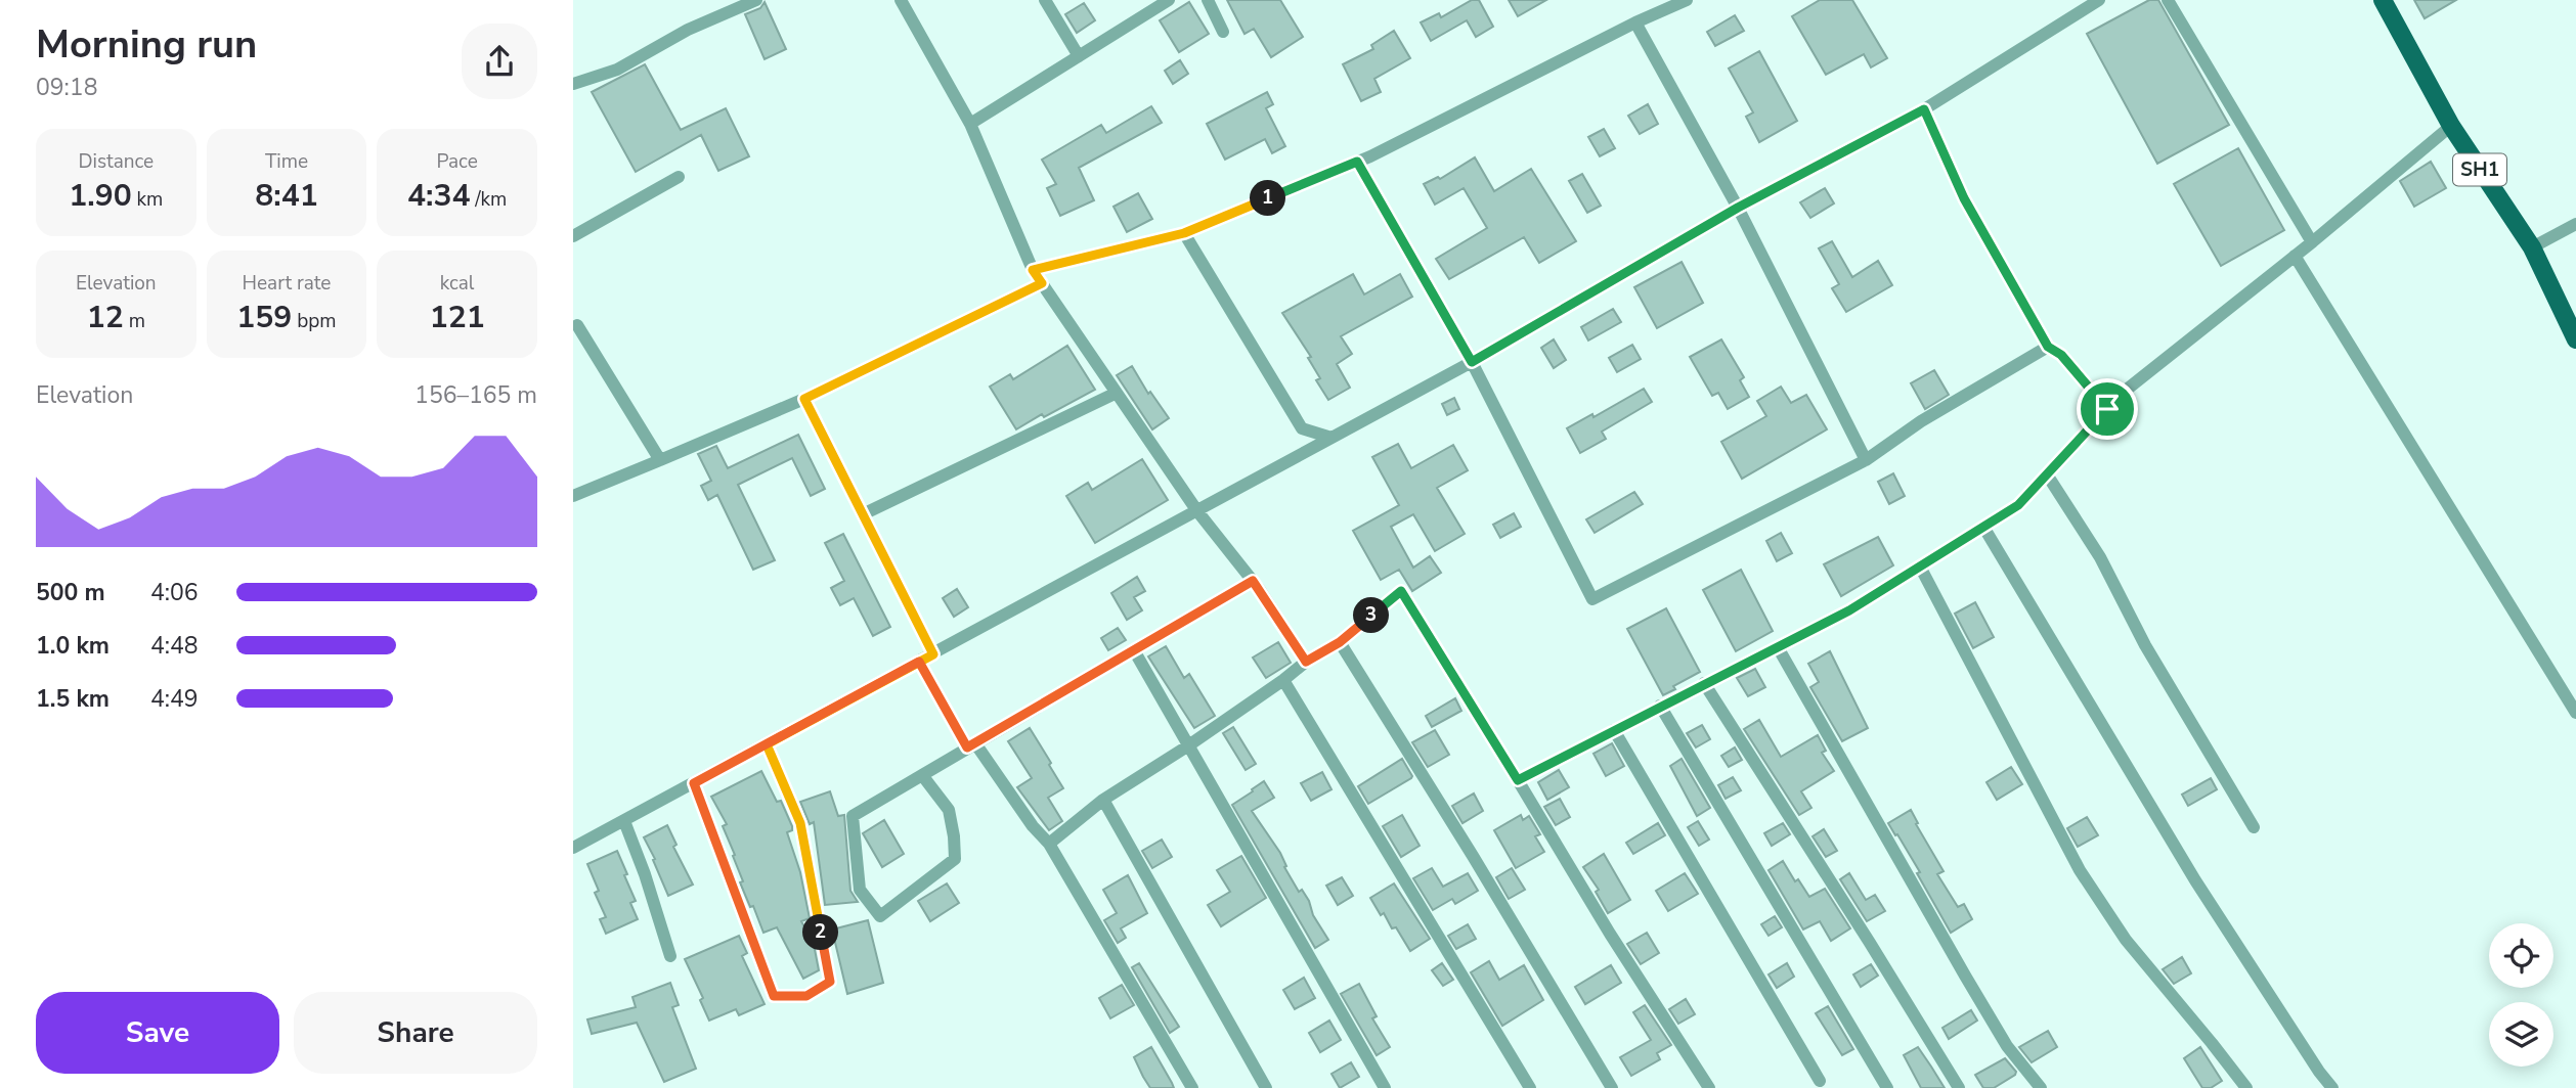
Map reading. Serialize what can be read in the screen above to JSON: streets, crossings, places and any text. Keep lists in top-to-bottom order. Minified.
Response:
{"streets":{"main road":["SH1"]},"page":{"heading":["Morning run","09:18"],"stats":[["Distance","1.90 km"],["Time","8:41"],["Pace","4:34 /km"],["Elevation","12 m"],["Heart rate","159 bpm"],["kcal","121"]],"pins":["1","3","2"],"chart":["Elevation","156–165 m"],"list":[{"name":"500 m","note":"4:06"},{"name":"1.0 km","note":"4:48"},{"name":"1.5 km","note":"4:49"}],"buttons":["Save","Share"]}}
